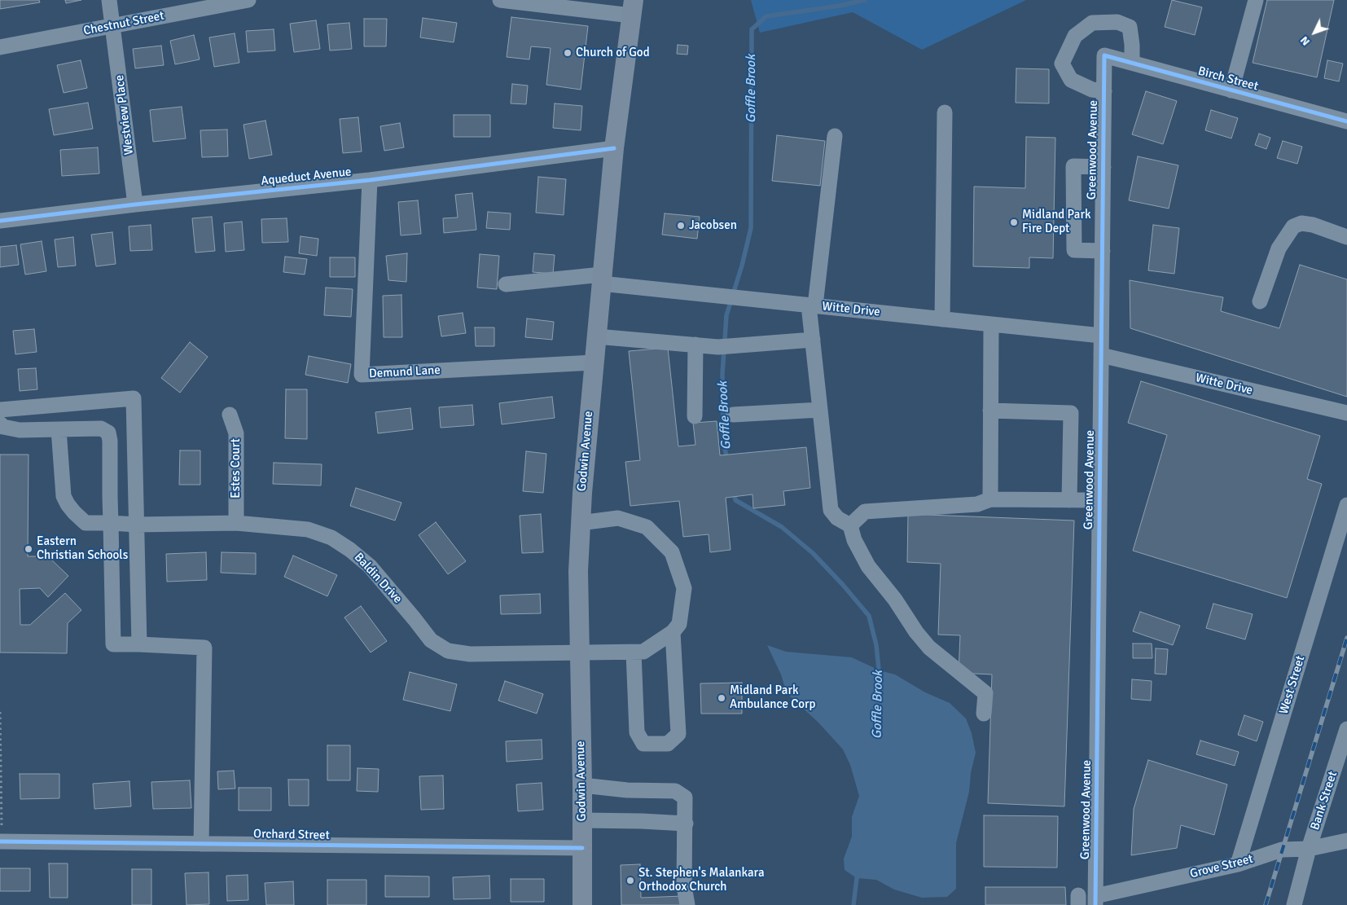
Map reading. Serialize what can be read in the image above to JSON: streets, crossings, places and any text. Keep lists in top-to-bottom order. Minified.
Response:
{"streets":{"main road":["Godwin Avenue"],"street":["Chestnut Street","Birch Street","Westview Place","Greenwood Avenue","Aqueduct Avenue","Witte Drive","Demund Lane","Estes Court","Baldin Drive","West Street","Bank Street","Orchard Street","Grove Street"]},"crossings":[["Chestnut Street","Westview Place"],["Birch Street","Greenwood Avenue"],["Westview Place","Aqueduct Avenue"],["Greenwood Avenue","Witte Drive"],["Greenwood Avenue","Grove Street"],["Aqueduct Avenue","Demund Lane"],["Aqueduct Avenue","Godwin Avenue"],["Witte Drive","Godwin Avenue"],["Demund Lane","Godwin Avenue"],["Godwin Avenue","Baldin Drive"],["Godwin Avenue","Orchard Street"],["Estes Court","Baldin Drive"],["West Street","Grove Street"],["Bank Street","Grove Street"]],"water":["Goffle Brook"],"places":["Church of God","Midland Park Fire Dept","Jacobsen","Eastern Christian Schools","Midland Park Ambulance Corp","St. Stephen's Malankara Orthodox Church"],"north":"bottom left"}
